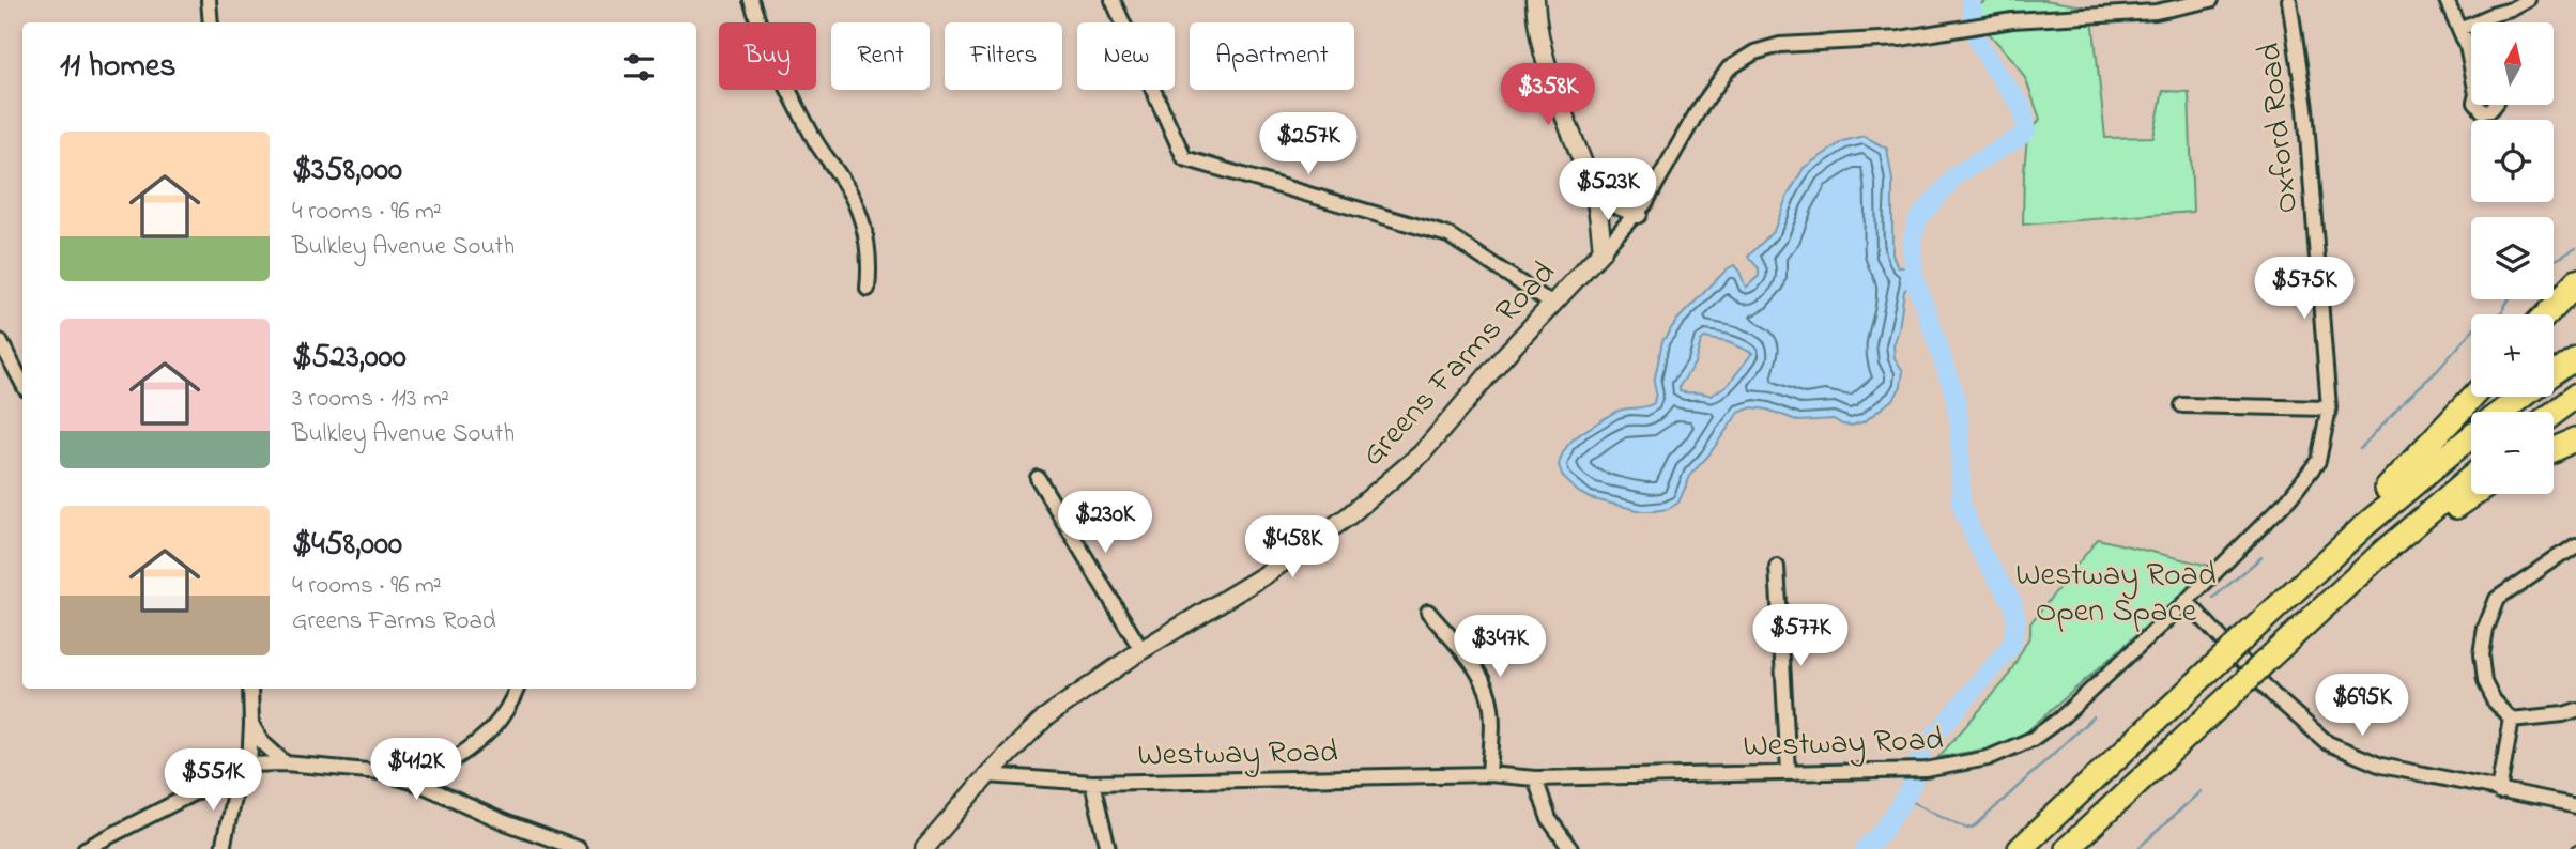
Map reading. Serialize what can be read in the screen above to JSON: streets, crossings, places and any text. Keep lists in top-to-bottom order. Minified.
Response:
{"streets":{"street":["Oxford Road","Greens Farms Road","Westway Road"]},"crossings":[["Oxford Road","Westway Road"],["Greens Farms Road","Westway Road"]],"parks":["Westway Road Open Space"],"north":"top","page":{"map_buttons":["+","−"],"chip":["Buy","Rent","Filters","New","Apartment"],"heading":"11 homes","price":["$358K","$257K","$523K","$575K","$230K","$458K","$577K","$347K","$695K","$412K","$551K"],"list":[{"name":"$358,000","note":"4 rooms · 96 m² · Bulkley Avenue South"},{"name":"$523,000","note":"3 rooms · 113 m² · Bulkley Avenue South"},{"name":"$458,000","note":"4 rooms · 96 m² · Greens Farms Road"}]}}
